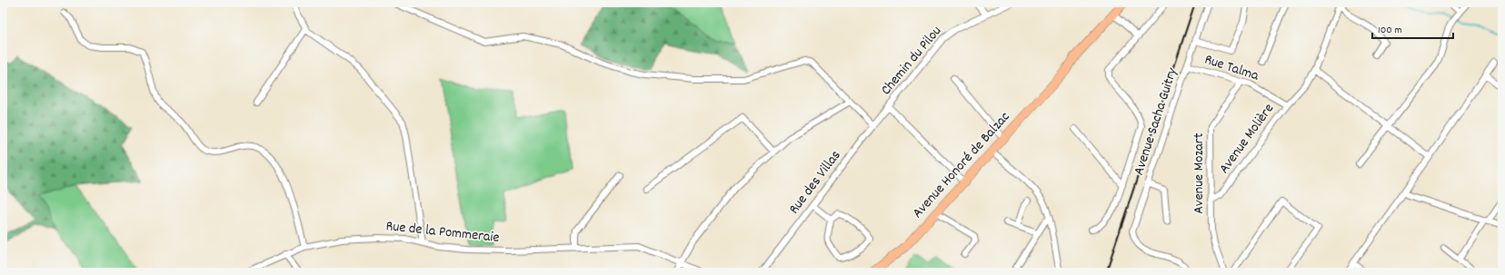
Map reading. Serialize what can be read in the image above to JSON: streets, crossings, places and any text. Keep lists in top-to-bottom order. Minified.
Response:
{"streets":{"main road":["Avenue Honoré de Balzac"],"street":["Chemin du Pilou","Rue Talma","Avenue Sacha Guitry","Avenue Molière","Avenue Mozart","Rue des Villas","Rue de la Pommeraie"]},"crossings":[["Chemin du Pilou","Rue des Villas"],["Rue Talma","Avenue Sacha Guitry"],["Rue Talma","Avenue Molière"],["Rue Talma","Avenue Mozart"],["Avenue Molière","Avenue Mozart"]],"scale_bar":"100 m"}
